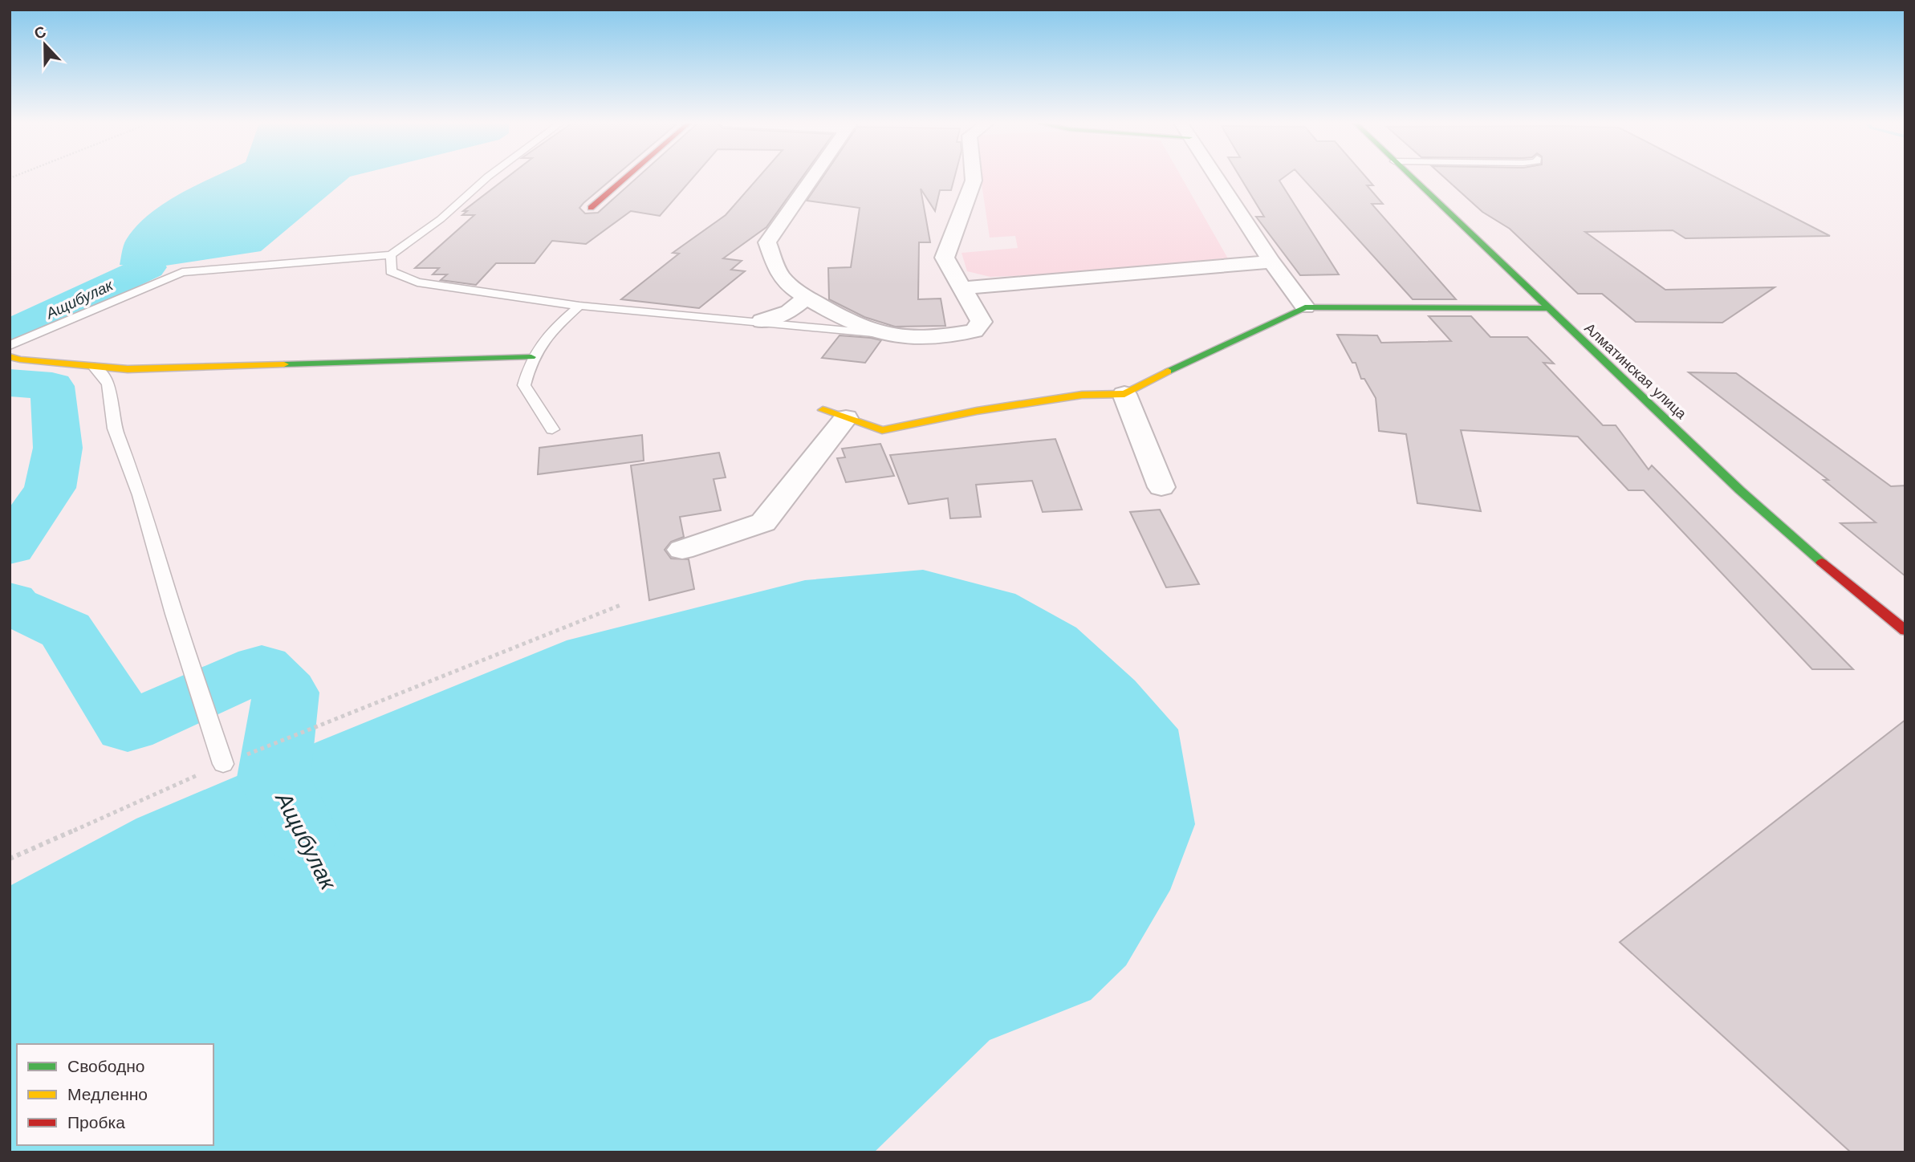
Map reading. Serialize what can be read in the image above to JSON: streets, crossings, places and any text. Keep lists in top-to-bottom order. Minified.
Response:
{"streets":{"street":["Алматинская улица"]},"water":["Ащибулак"],"legend":["Свободно","Медленно","Пробка"],"north":"top"}
